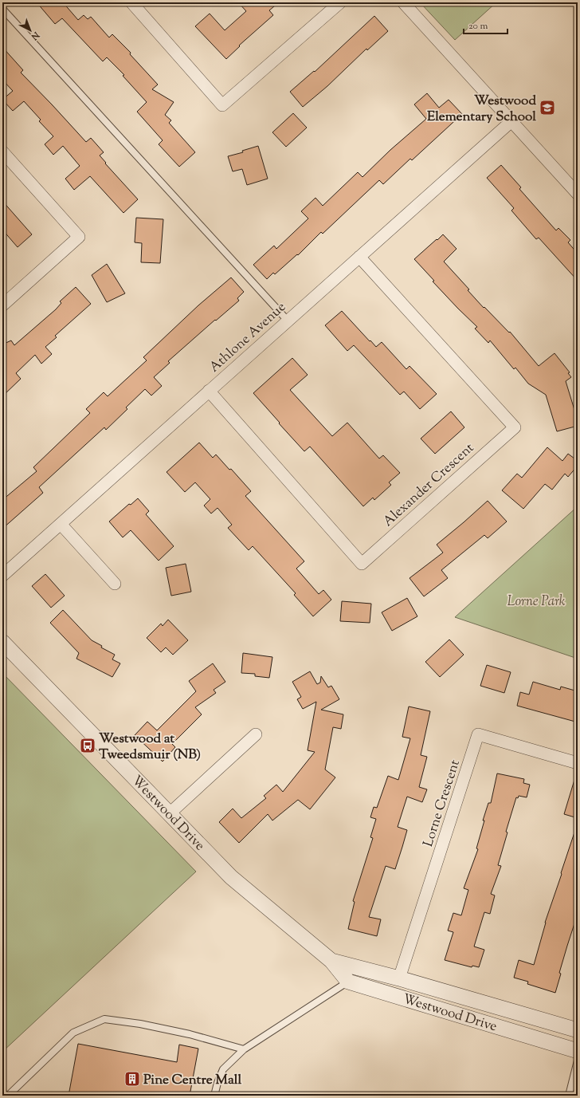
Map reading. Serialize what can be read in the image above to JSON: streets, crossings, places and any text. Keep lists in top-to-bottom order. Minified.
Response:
{"streets":{"street":["Athlone Avenue","Alexander Crescent","Lorne Crescent","Westwood Drive"]},"crossings":[["Athlone Avenue","Alexander Crescent"],["Lorne Crescent","Westwood Drive"]],"parks":["Lorne Park"],"places":{"school or university":["Westwood Elementary School"],"bus stop":["Westwood at Tweedsmuir (NB)"],"building":["Pine Centre Mall"]},"scale_bar":"20 m","north":"bottom right"}
